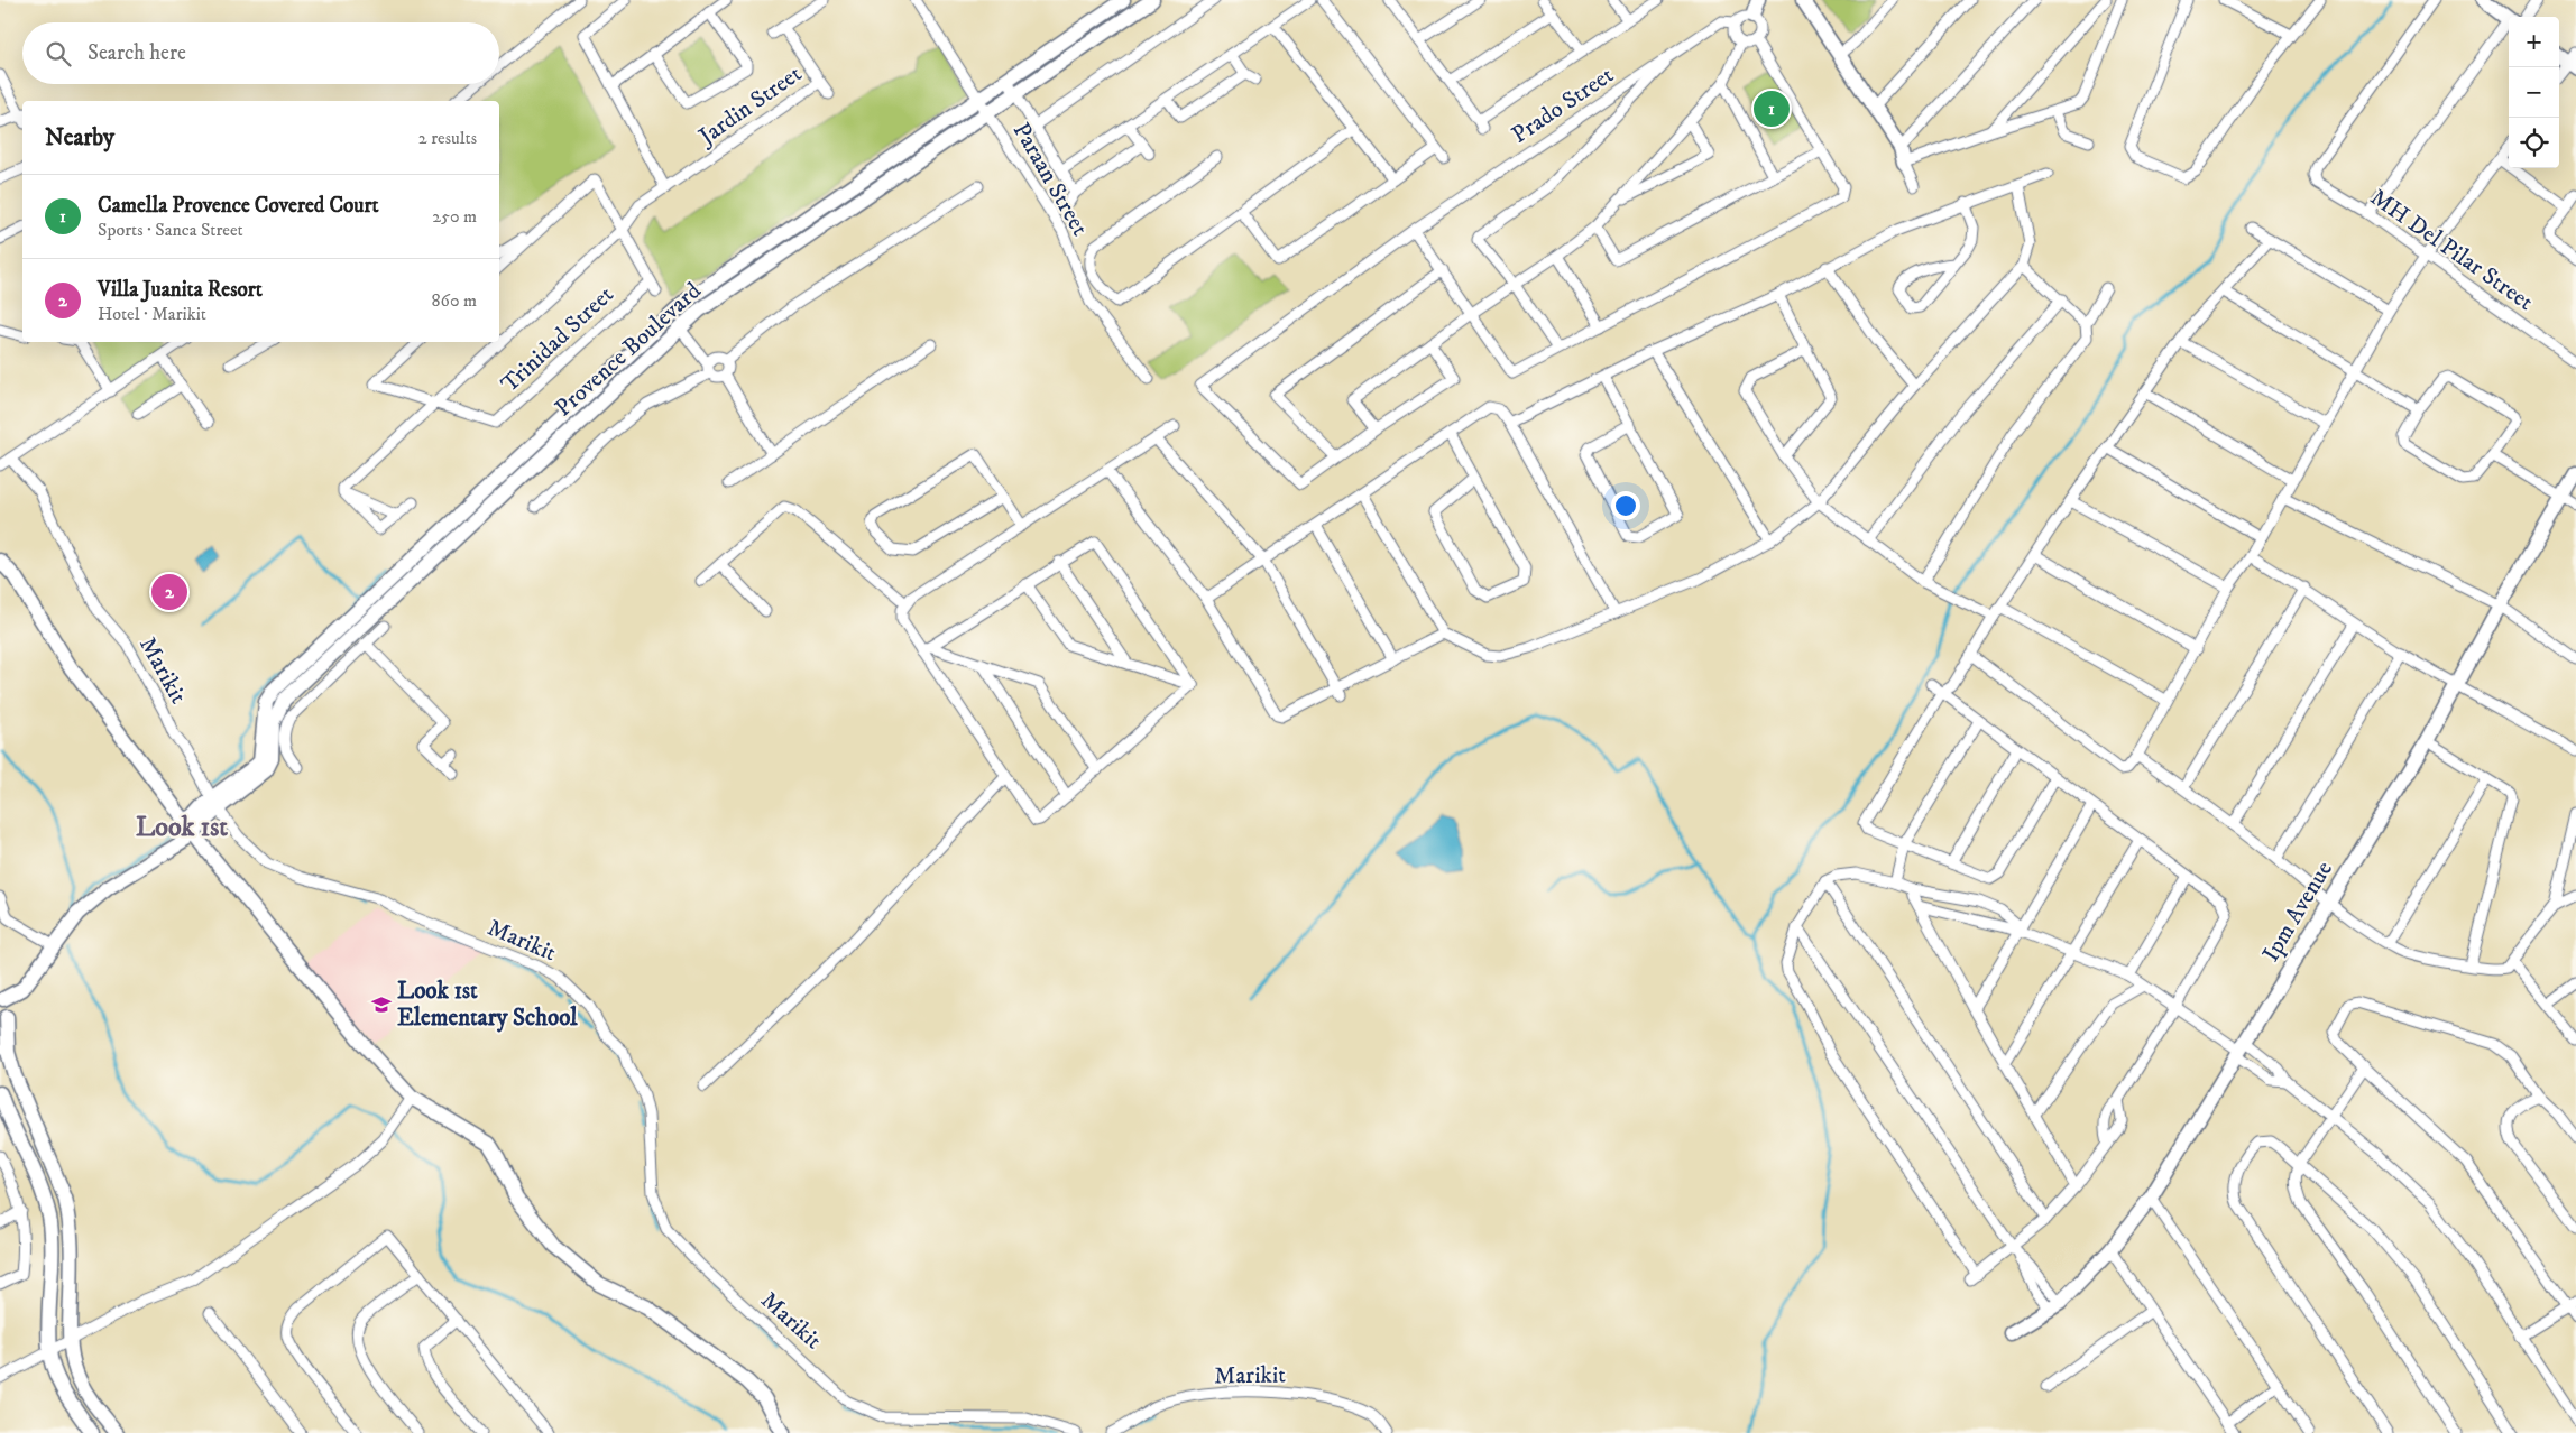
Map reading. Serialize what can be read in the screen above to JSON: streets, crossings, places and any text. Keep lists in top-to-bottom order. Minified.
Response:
{"streets":{"street":["Jardin Street","Prado Street","Paraan Street","MH Del Pilar Street","Trinidad Street","Provence Boulevard","Marikit","Ipm Avenue"]},"crossings":[["Paraan Street","Provence Boulevard"],["Provence Boulevard","Marikit"]],"districts":["Look 1st"],"places":{"school or university":["Look 1st Elementary School"]},"page":{"map_buttons":["+","−"],"search":"Search here","pins":["1","2"],"heading":["Nearby","2 results"],"list":[{"mark":"1","name":"Camella Provence Covered Court","note":"Sports · Sanca Street","value":"250 m"},{"mark":"2","name":"Villa Juanita Resort","note":"Hotel · Marikit","value":"860 m"}]}}
